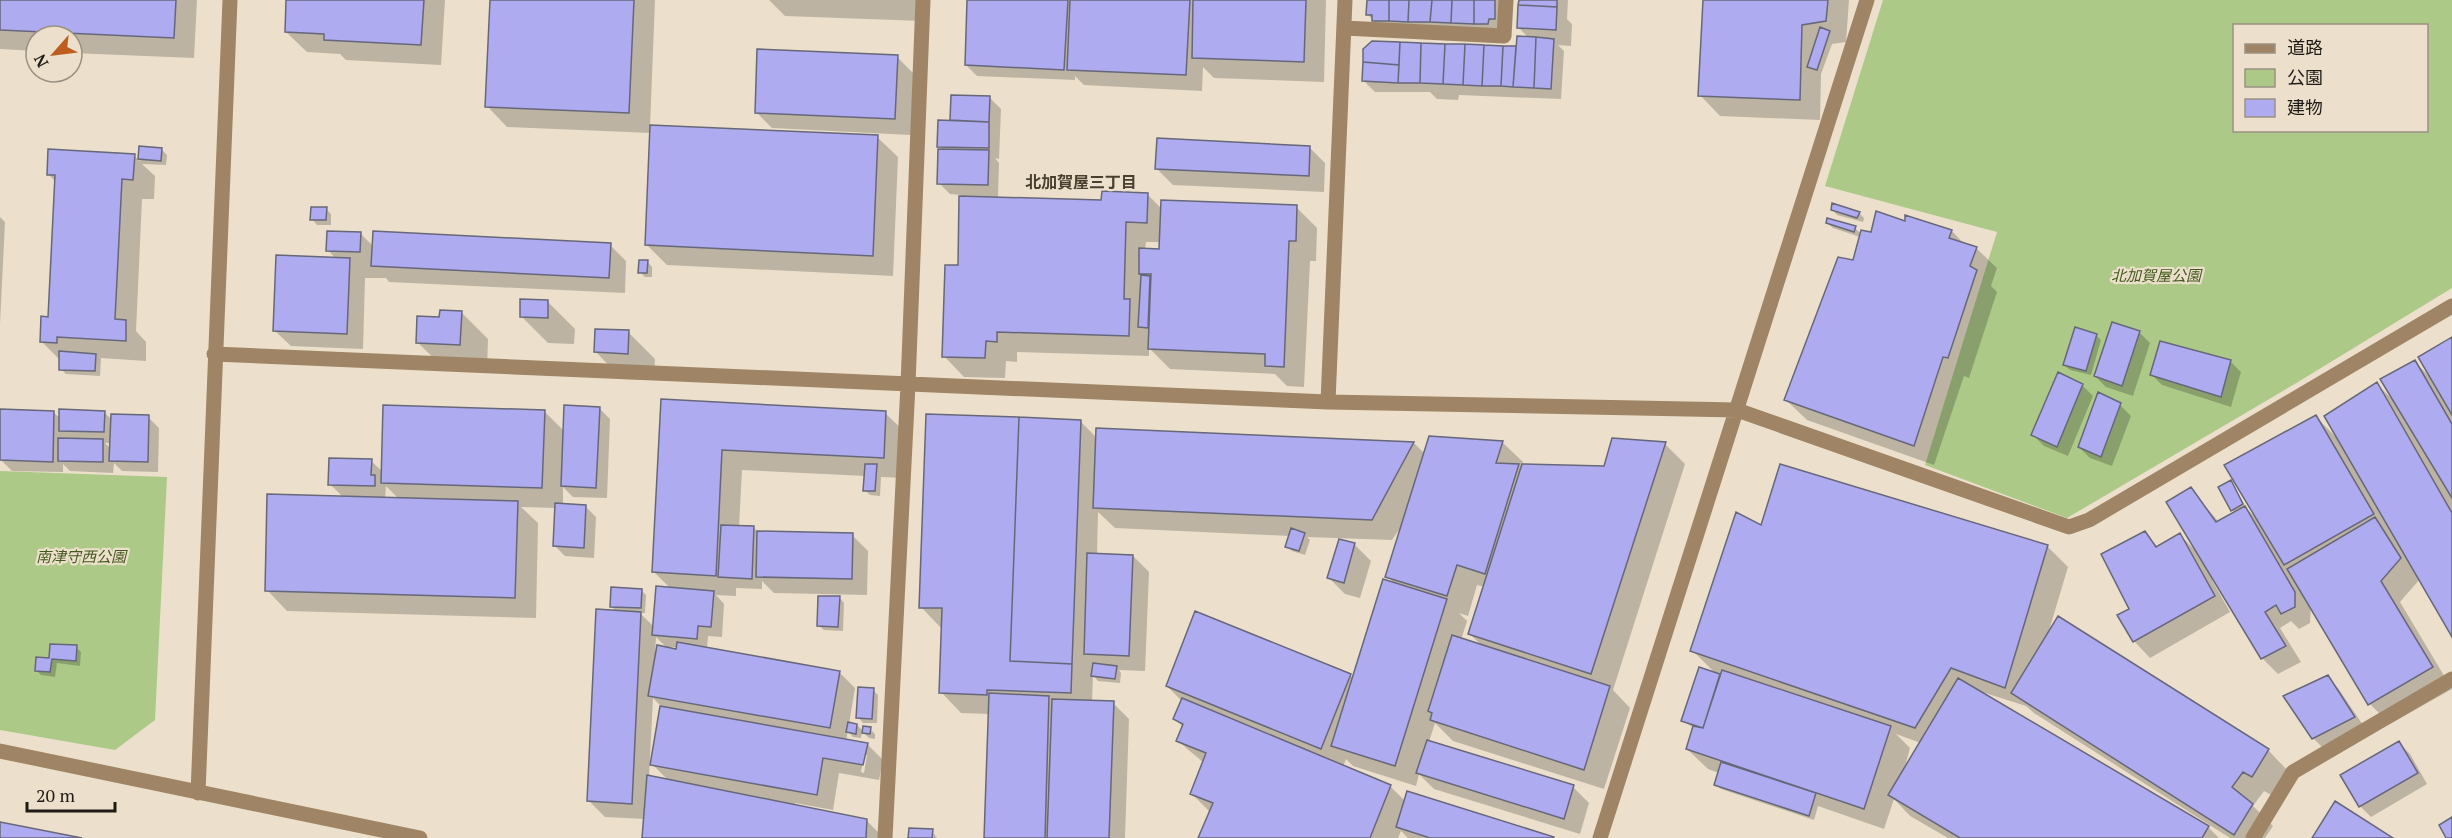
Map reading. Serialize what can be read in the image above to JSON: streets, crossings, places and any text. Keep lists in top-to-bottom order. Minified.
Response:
{"districts":["北加賀屋三丁目"],"parks":["北加賀屋公園","南津守西公園"],"legend":["道路","公園","建物"],"scale_bar":"20 m","north":"bottom left"}
